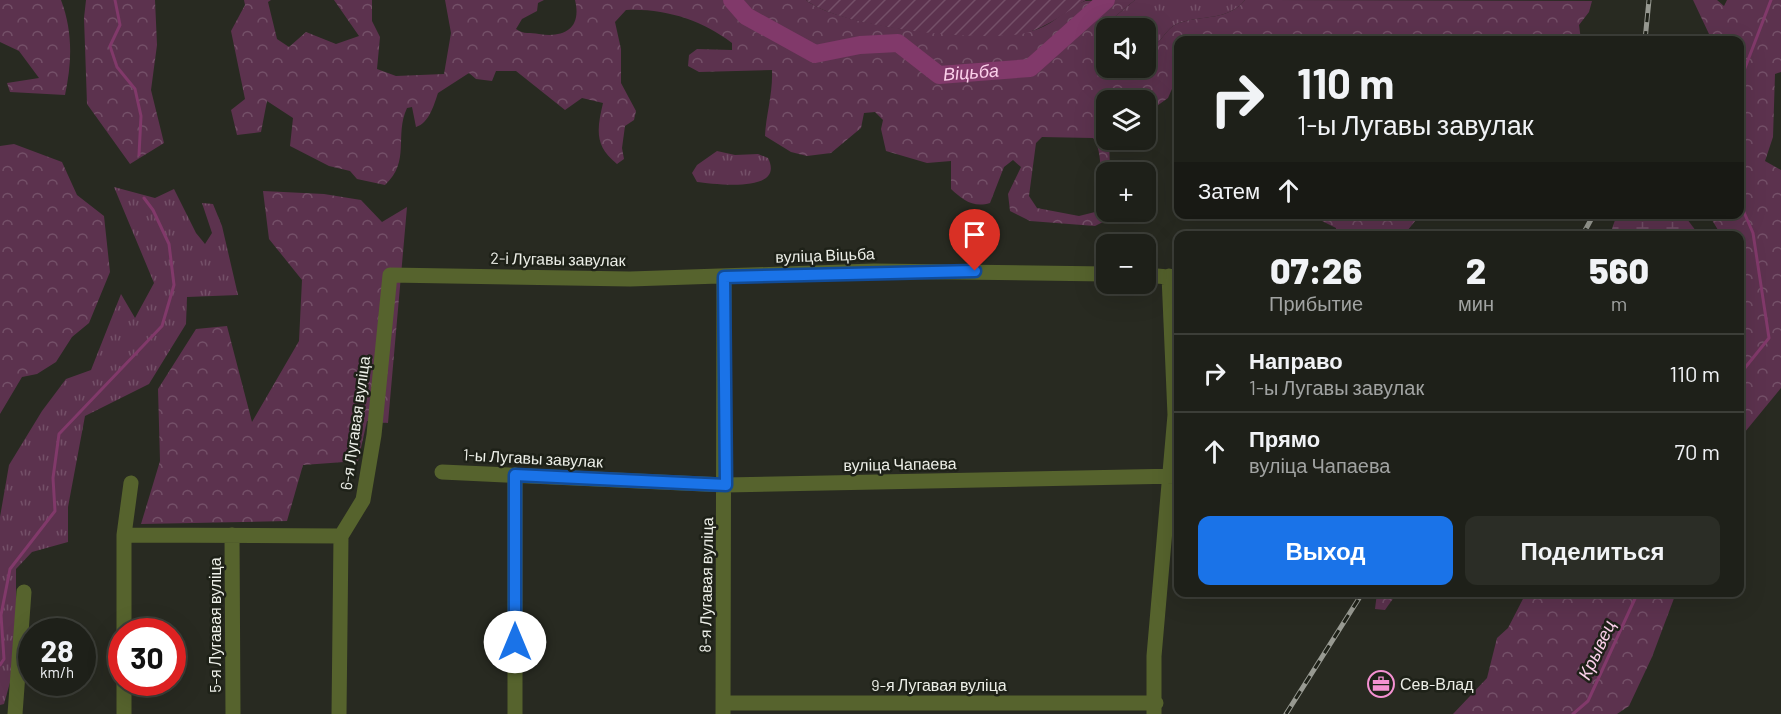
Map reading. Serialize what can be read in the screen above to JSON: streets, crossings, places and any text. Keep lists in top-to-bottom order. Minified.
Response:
{"streets":{"street":["вуліца Віцьба","2-і Лугавы завулак","6-я Лугавая вуліца","1-ы Лугавы завулак","вуліца Чапаева","8-я Лугавая вуліца","5-я Лугавая вуліца","9-я Лугавая вуліца"]},"crossings":[["вуліца Віцьба","2-і Лугавы завулак"],["вуліца Віцьба","8-я Лугавая вуліца"],["2-і Лугавы завулак","6-я Лугавая вуліца"],["2-і Лугавы завулак","8-я Лугавая вуліца"],["1-ы Лугавы завулак","вуліца Чапаева"],["вуліца Чапаева","8-я Лугавая вуліца"],["8-я Лугавая вуліца","9-я Лугавая вуліца"]],"water":["Віцьба","Крывец"],"places":{"office":["Сев-Влад"]},"page":{"map_buttons":["+","−"],"turn":["110 m","1-ы Лугавы завулак"],"then":"Затем","eta":["07:26","Прибытие","2","мин","560","m"],"list":[{"name":"Направо","note":"1-ы Лугавы завулак","value":"110 m"},{"name":"Прямо","note":"вуліца Чапаева","value":"70 m"}],"buttons":["Выход","Поделиться"],"speed":"28 km/h","limit":"30"}}
